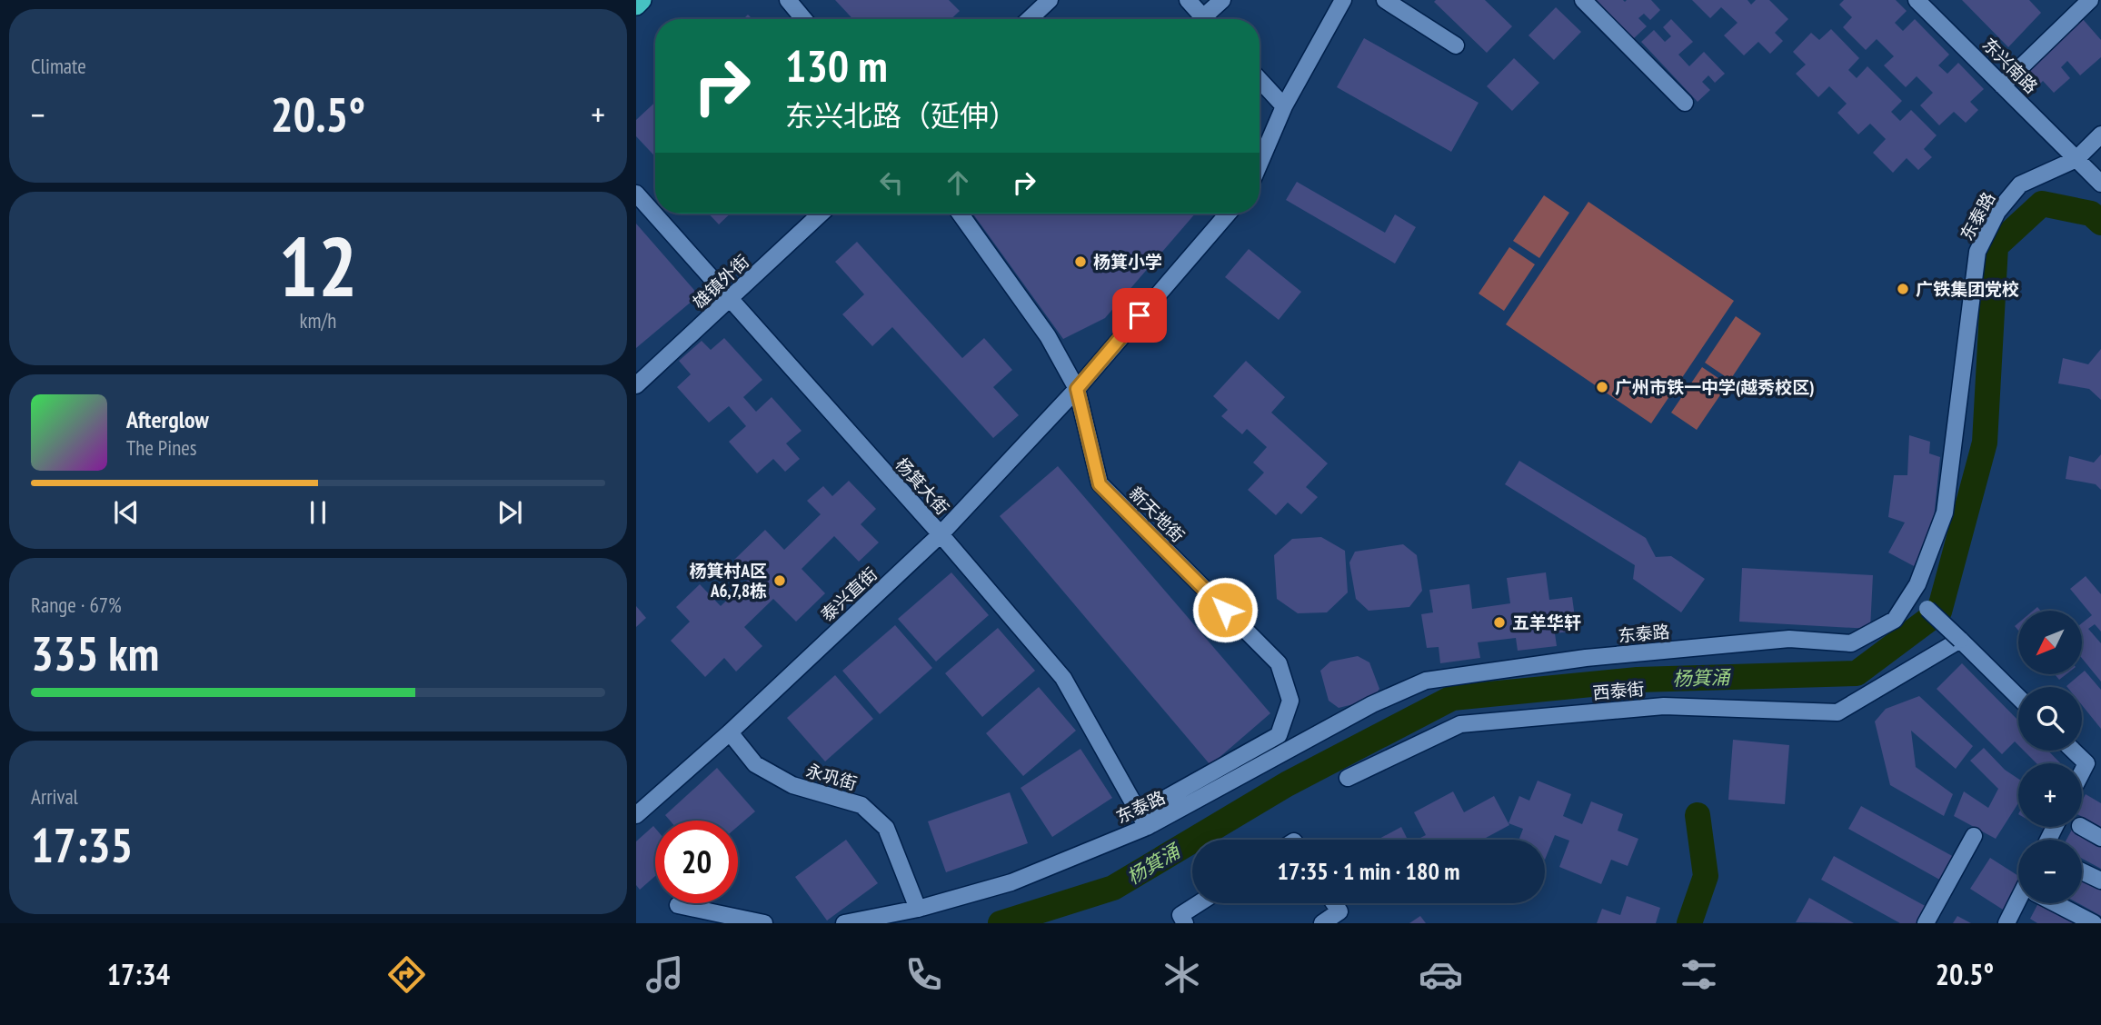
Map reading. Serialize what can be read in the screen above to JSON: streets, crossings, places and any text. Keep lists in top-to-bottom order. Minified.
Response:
{"streets":{"street":["东兴南路","东泰路","雄镇外街","杨箕大街","新天地街","泰兴直街","西泰街","永巩街"]},"crossings":[["东兴南路","东泰路"],["东泰路","杨箕大街"],["东泰路","新天地街"],["东泰路","永巩街"],["雄镇外街","杨箕大街"],["杨箕大街","新天地街"],["杨箕大街","泰兴直街"],["新天地街","泰兴直街"],["泰兴直街","永巩街"]],"water":["杨箕涌"],"places":["杨箕小学","广铁集团党校","广州市铁一中学(越秀校区)","杨箕村A区 A6,7,8栋","五羊华轩"],"north":"bottom left","page":{"tile":["Climate",["12","km/h"],["Range · 67%","335 km"],["Arrival","17:35"]],"turn":["130 m","东兴北路（延伸）"],"heat":["−","20.5°","+"],"song":["Afterglow","The Pines"],"map_buttons":["+","−"],"limit":"20","trip":"17:35 · 1 min · 180 m","tabs":["17:34","20.5°"]}}
